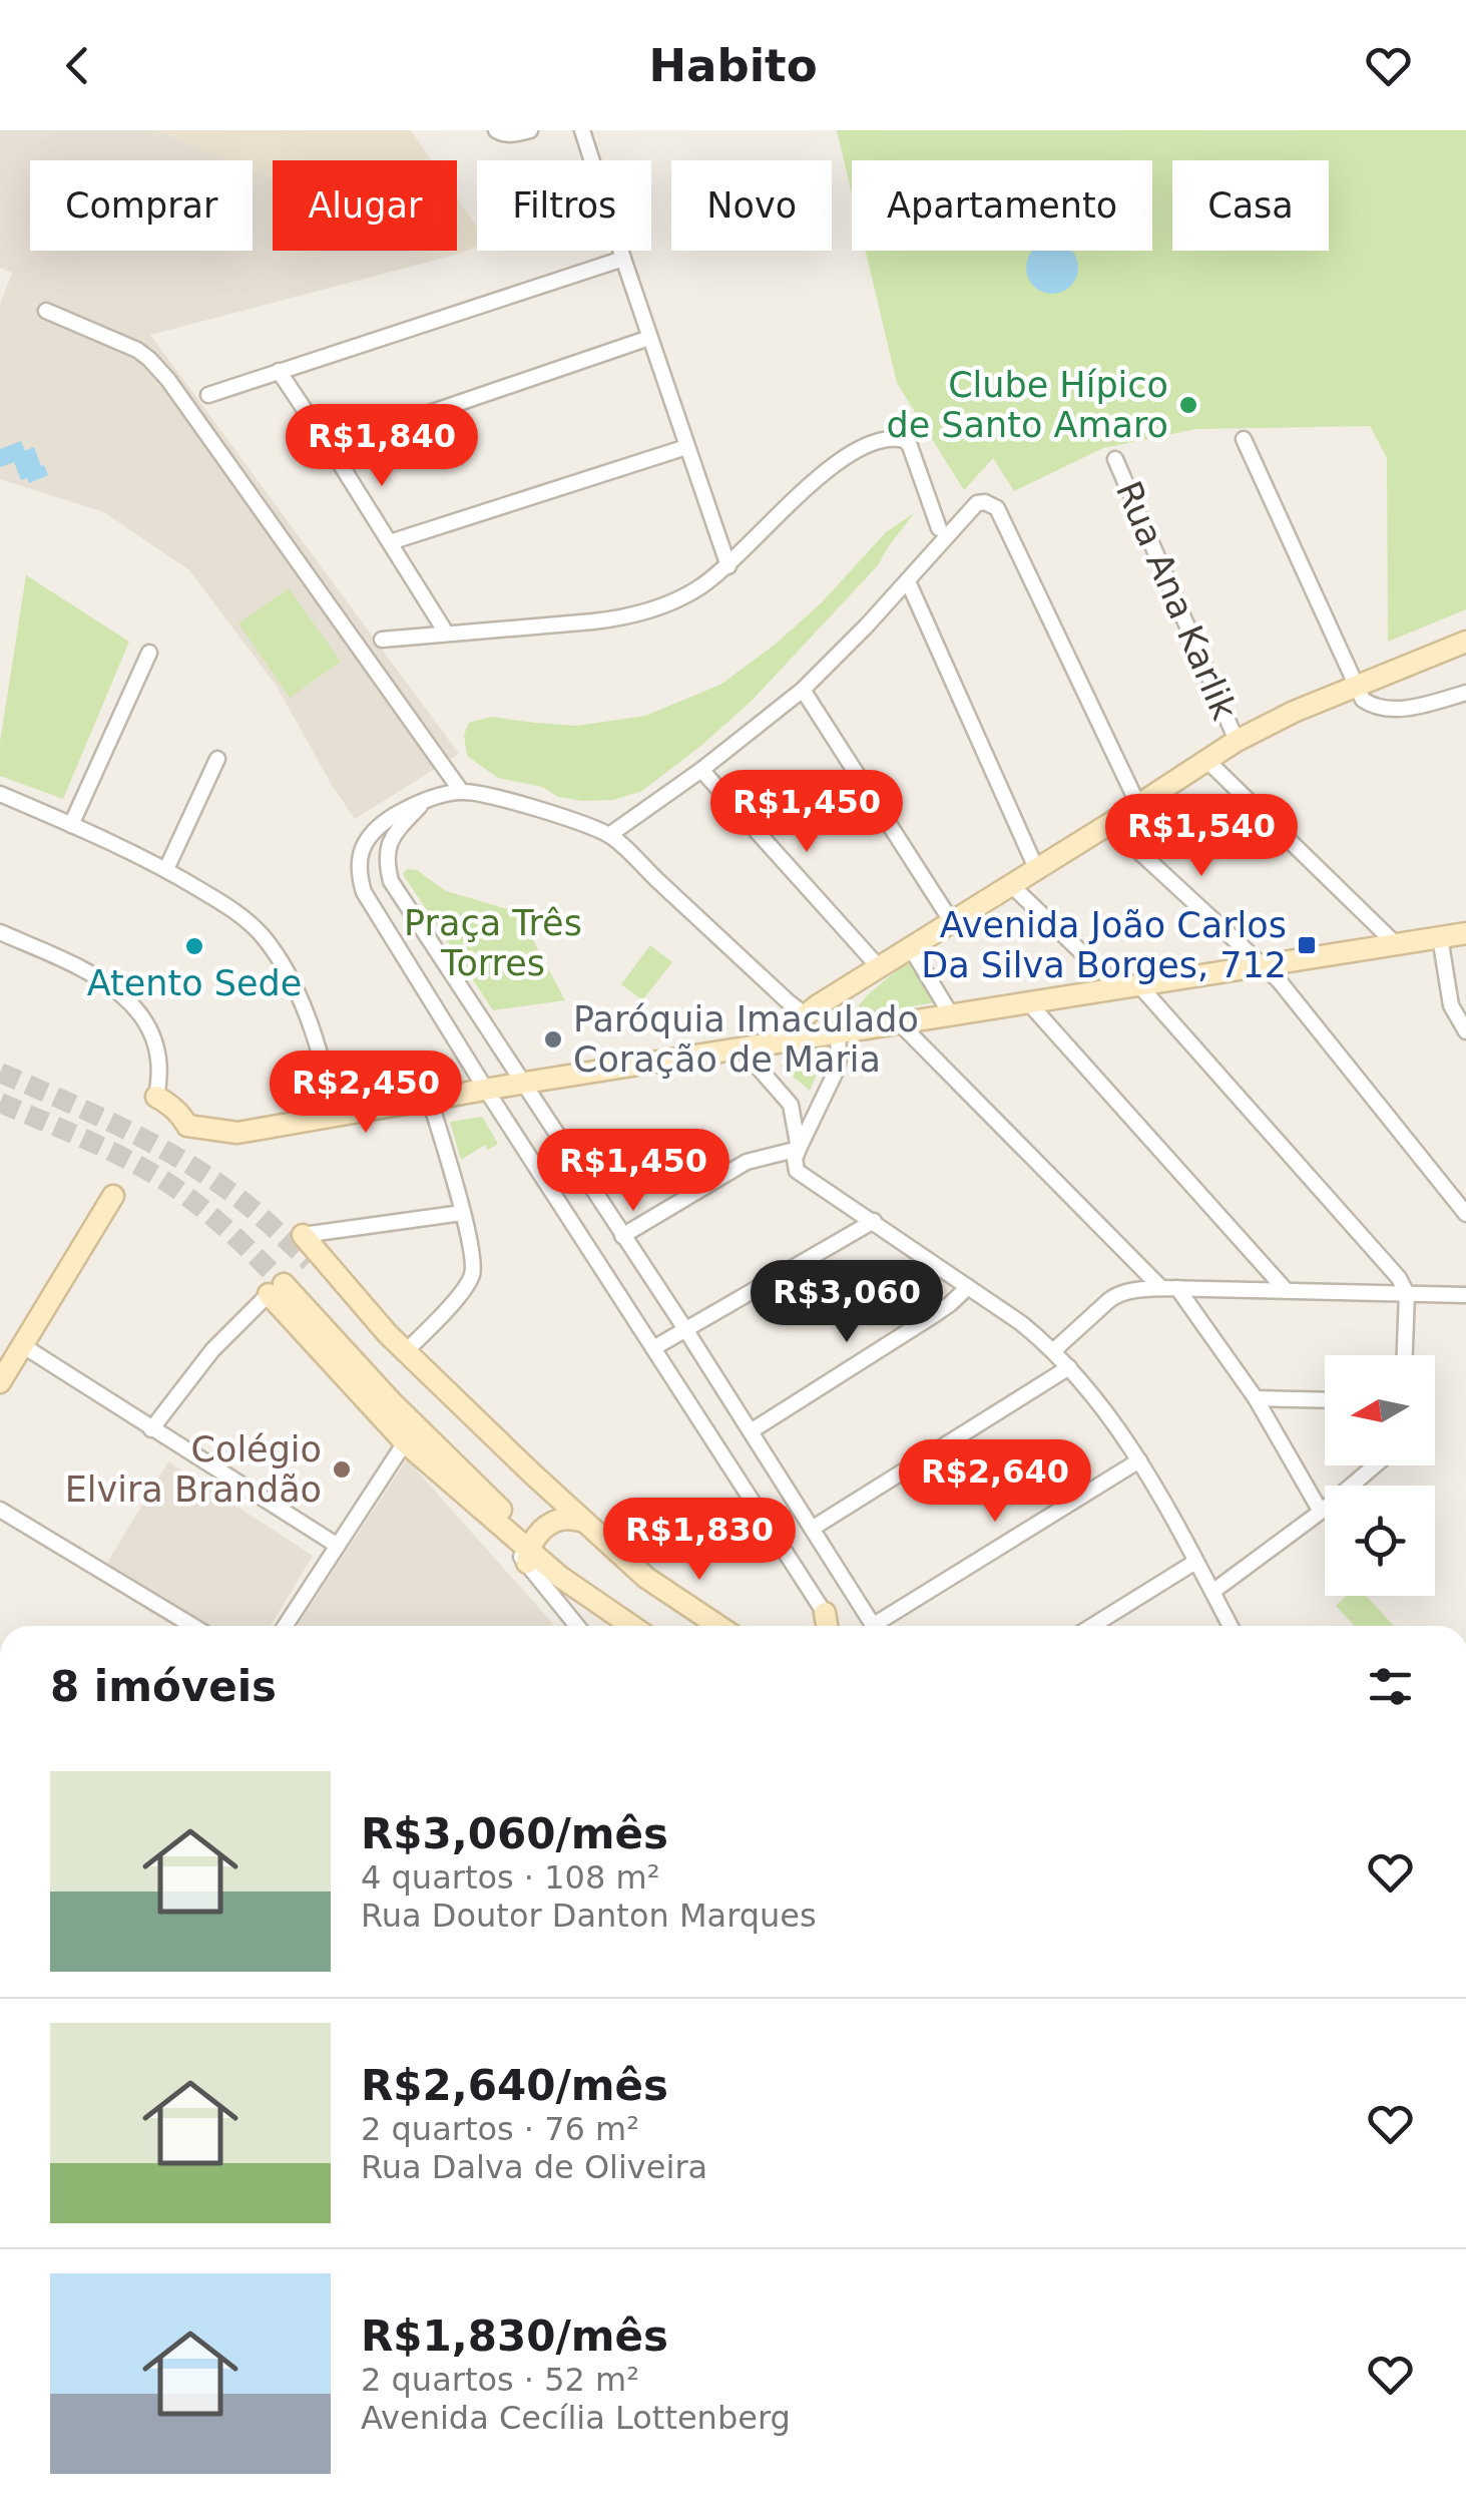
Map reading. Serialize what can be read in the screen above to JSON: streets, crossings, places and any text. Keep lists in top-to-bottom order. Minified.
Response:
{"streets":{"street":["Rua Ana Karlik"]},"parks":["Praça Três Torres"],"places":{"other":["Clube Hípico de Santo Amaro","Atento Sede","Paróquia Imaculado Coração de Maria","Colégio Elvira Brandão"],"transit":["Avenida João Carlos Da Silva Borges, 712"]},"north":"left","page":{"header":"Habito","chip":["Comprar","Alugar","Filtros","Novo","Apartamento","Casa"],"price":["R$1,840","R$1,450","R$1,540","R$2,450","R$1,450","R$3,060","R$2,640","R$1,830"],"heading":"8 imóveis","list":[{"name":"R$3,060/mês","note":"4 quartos · 108 m² · Rua Doutor Danton Marques"},{"name":"R$2,640/mês","note":"2 quartos · 76 m² · Rua Dalva de Oliveira"},{"name":"R$1,830/mês","note":"2 quartos · 52 m² · Avenida Cecília Lottenberg"}]}}
